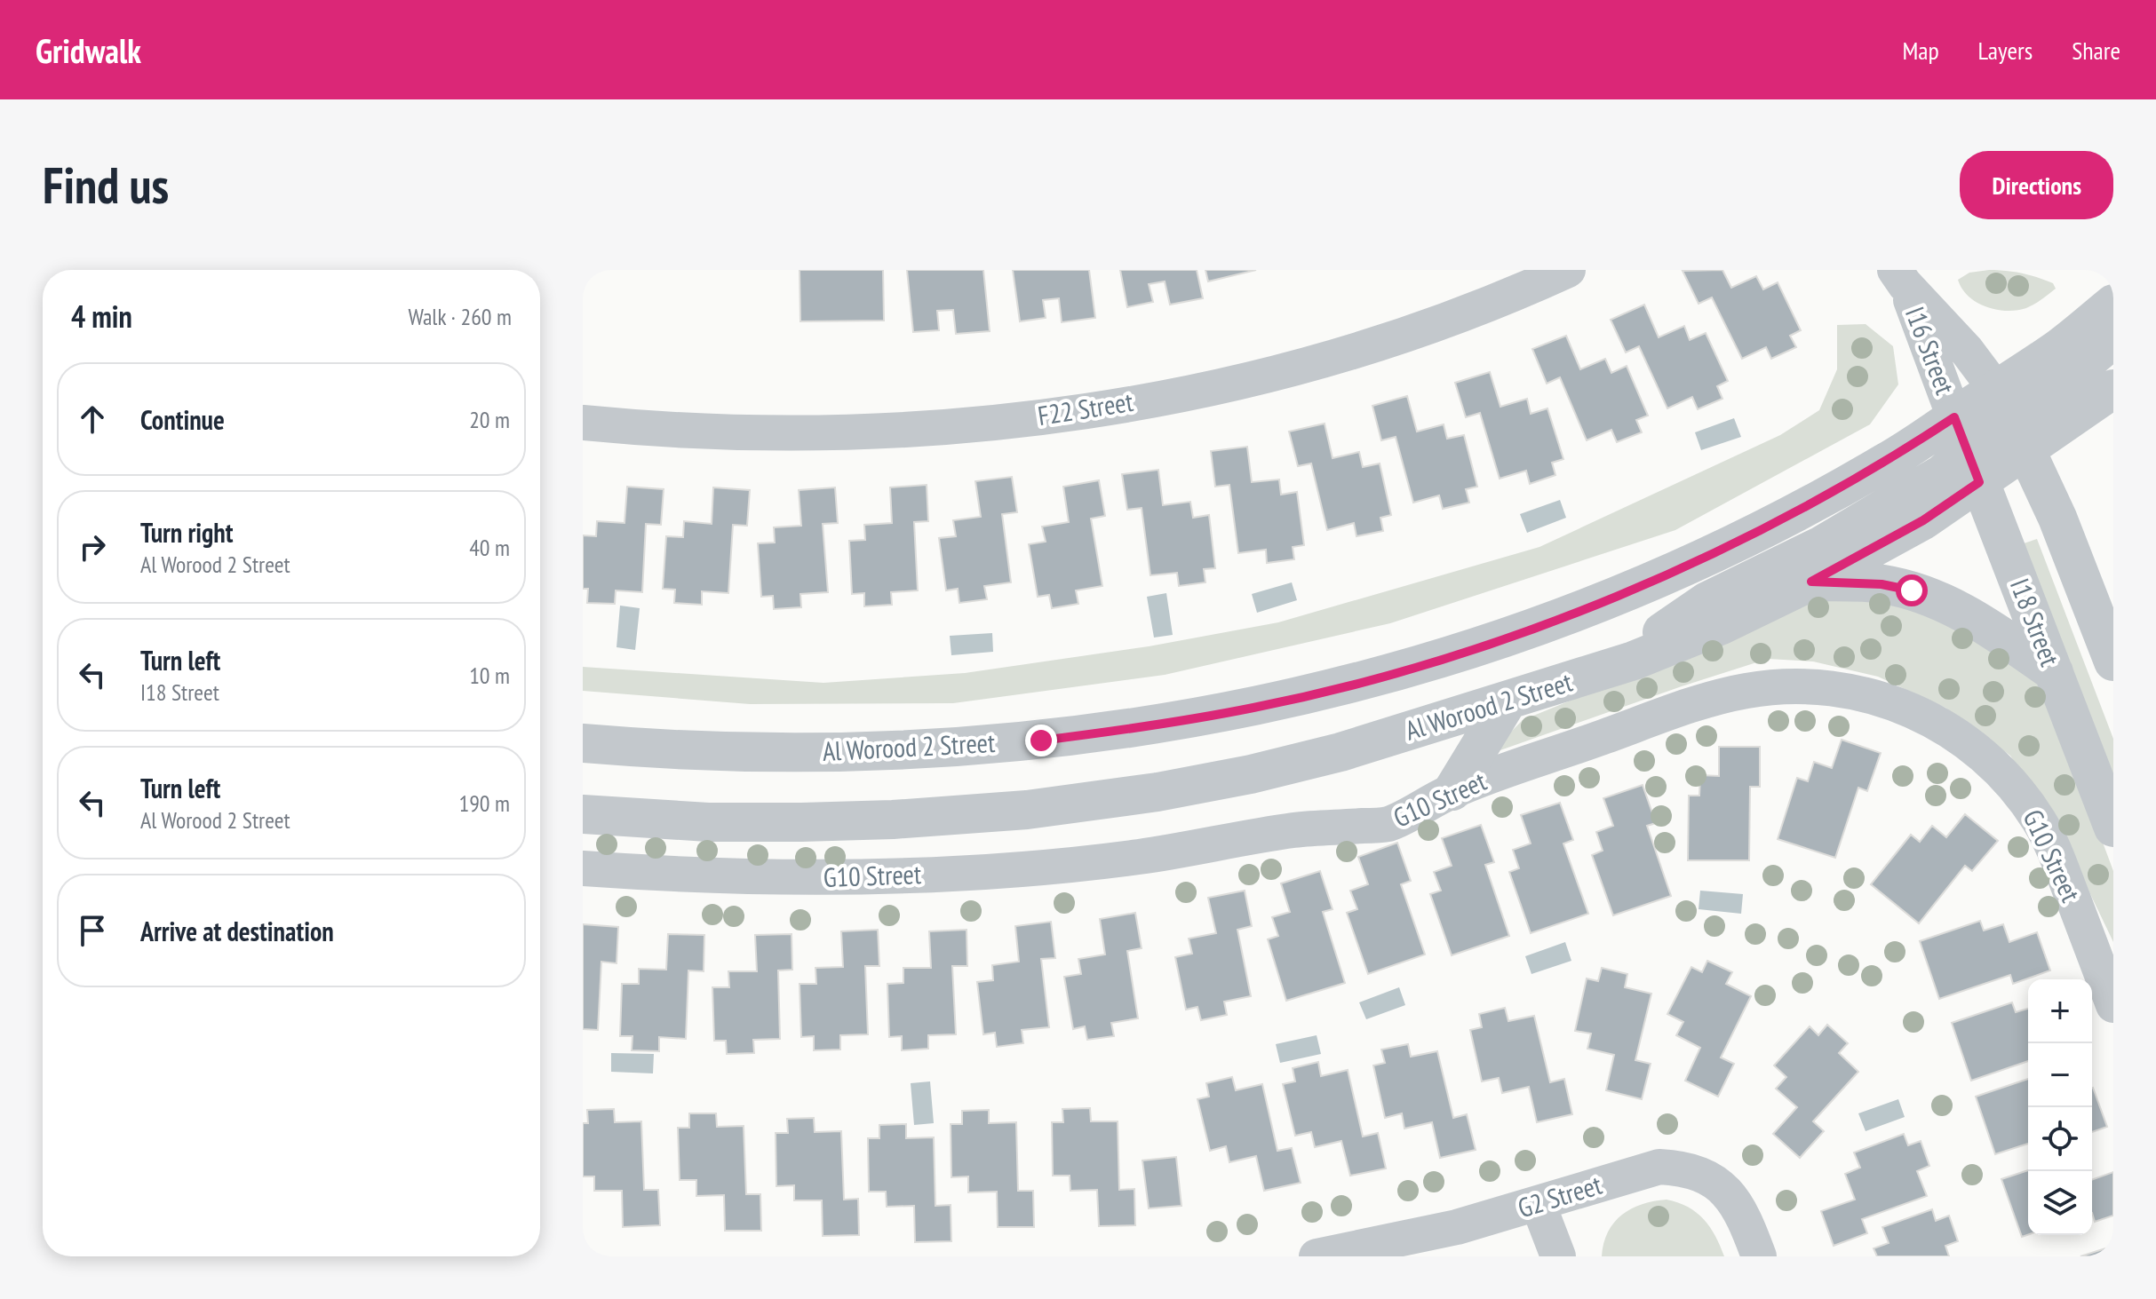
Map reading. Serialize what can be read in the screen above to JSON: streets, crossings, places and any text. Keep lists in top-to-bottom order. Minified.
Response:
{"streets":{"street":["I16 Street","F22 Street","I18 Street","Al Worood 2 Street","G10 Street","G2 Street"]},"crossings":[["I16 Street","I18 Street"],["I16 Street","Al Worood 2 Street"],["I18 Street","Al Worood 2 Street"]],"page":{"header":"Gridwalk","nav":["Map","Layers","Share"],"buttons":"Directions","title":"Find us","heading":["4 min","Walk · 260 m"],"list":[["Continue","20 m"],["Turn right","Al Worood 2 Street","40 m"],["Turn left","I18 Street","10 m"],["Turn left","Al Worood 2 Street","190 m"],"Arrive at destination"],"map_buttons":["+","−"]}}
